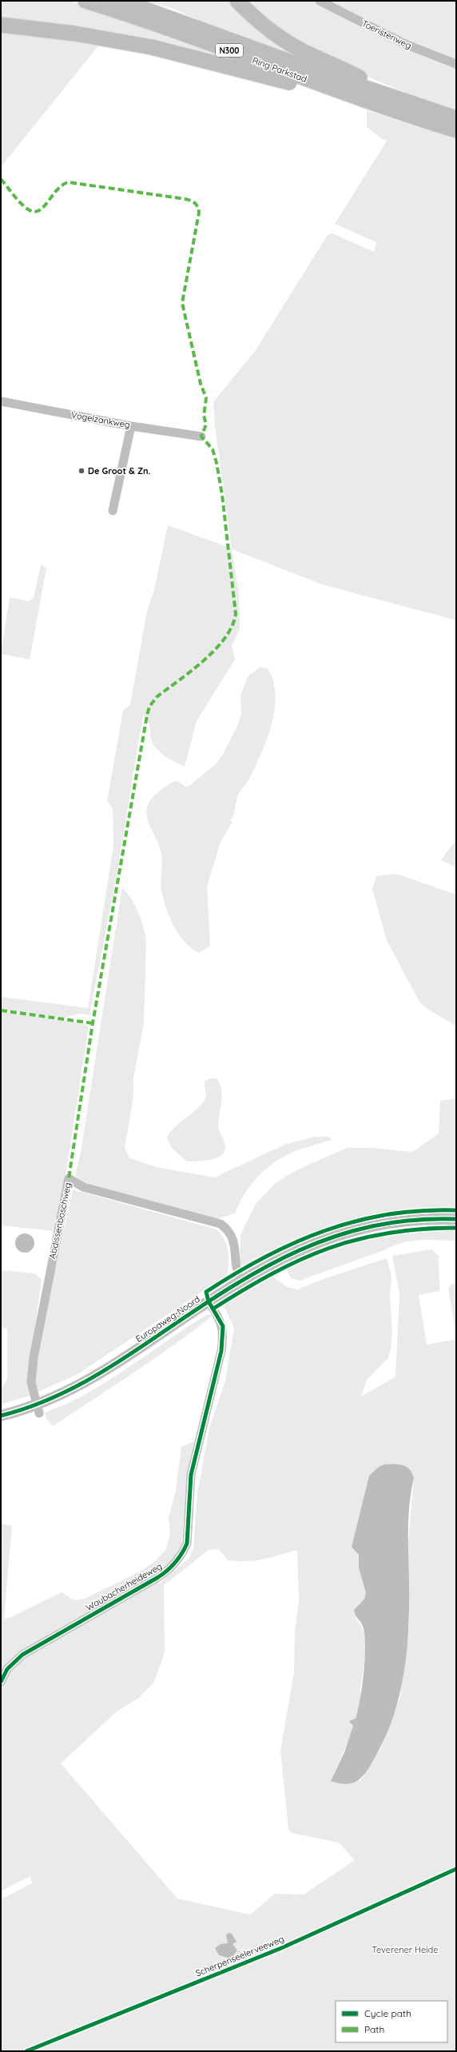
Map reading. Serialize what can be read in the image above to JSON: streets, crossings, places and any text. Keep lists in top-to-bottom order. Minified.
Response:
{"streets":{"highway":["N300","Ring Parkstad"],"street":["Toeristenweg","Vogelzankweg","Abdissenboschweg","Europaweg-Noord","Waubacherheideweg"],"cycle path":["Scherpenseelerveeweg"]},"crossings":[["N300","Ring Parkstad"],["Abdissenboschweg","Europaweg-Noord"],["Europaweg-Noord","Waubacherheideweg"]],"parks":["Teverener Heide"],"places":["De Groot & Zn."],"legend":["Cycle path","Path"]}
